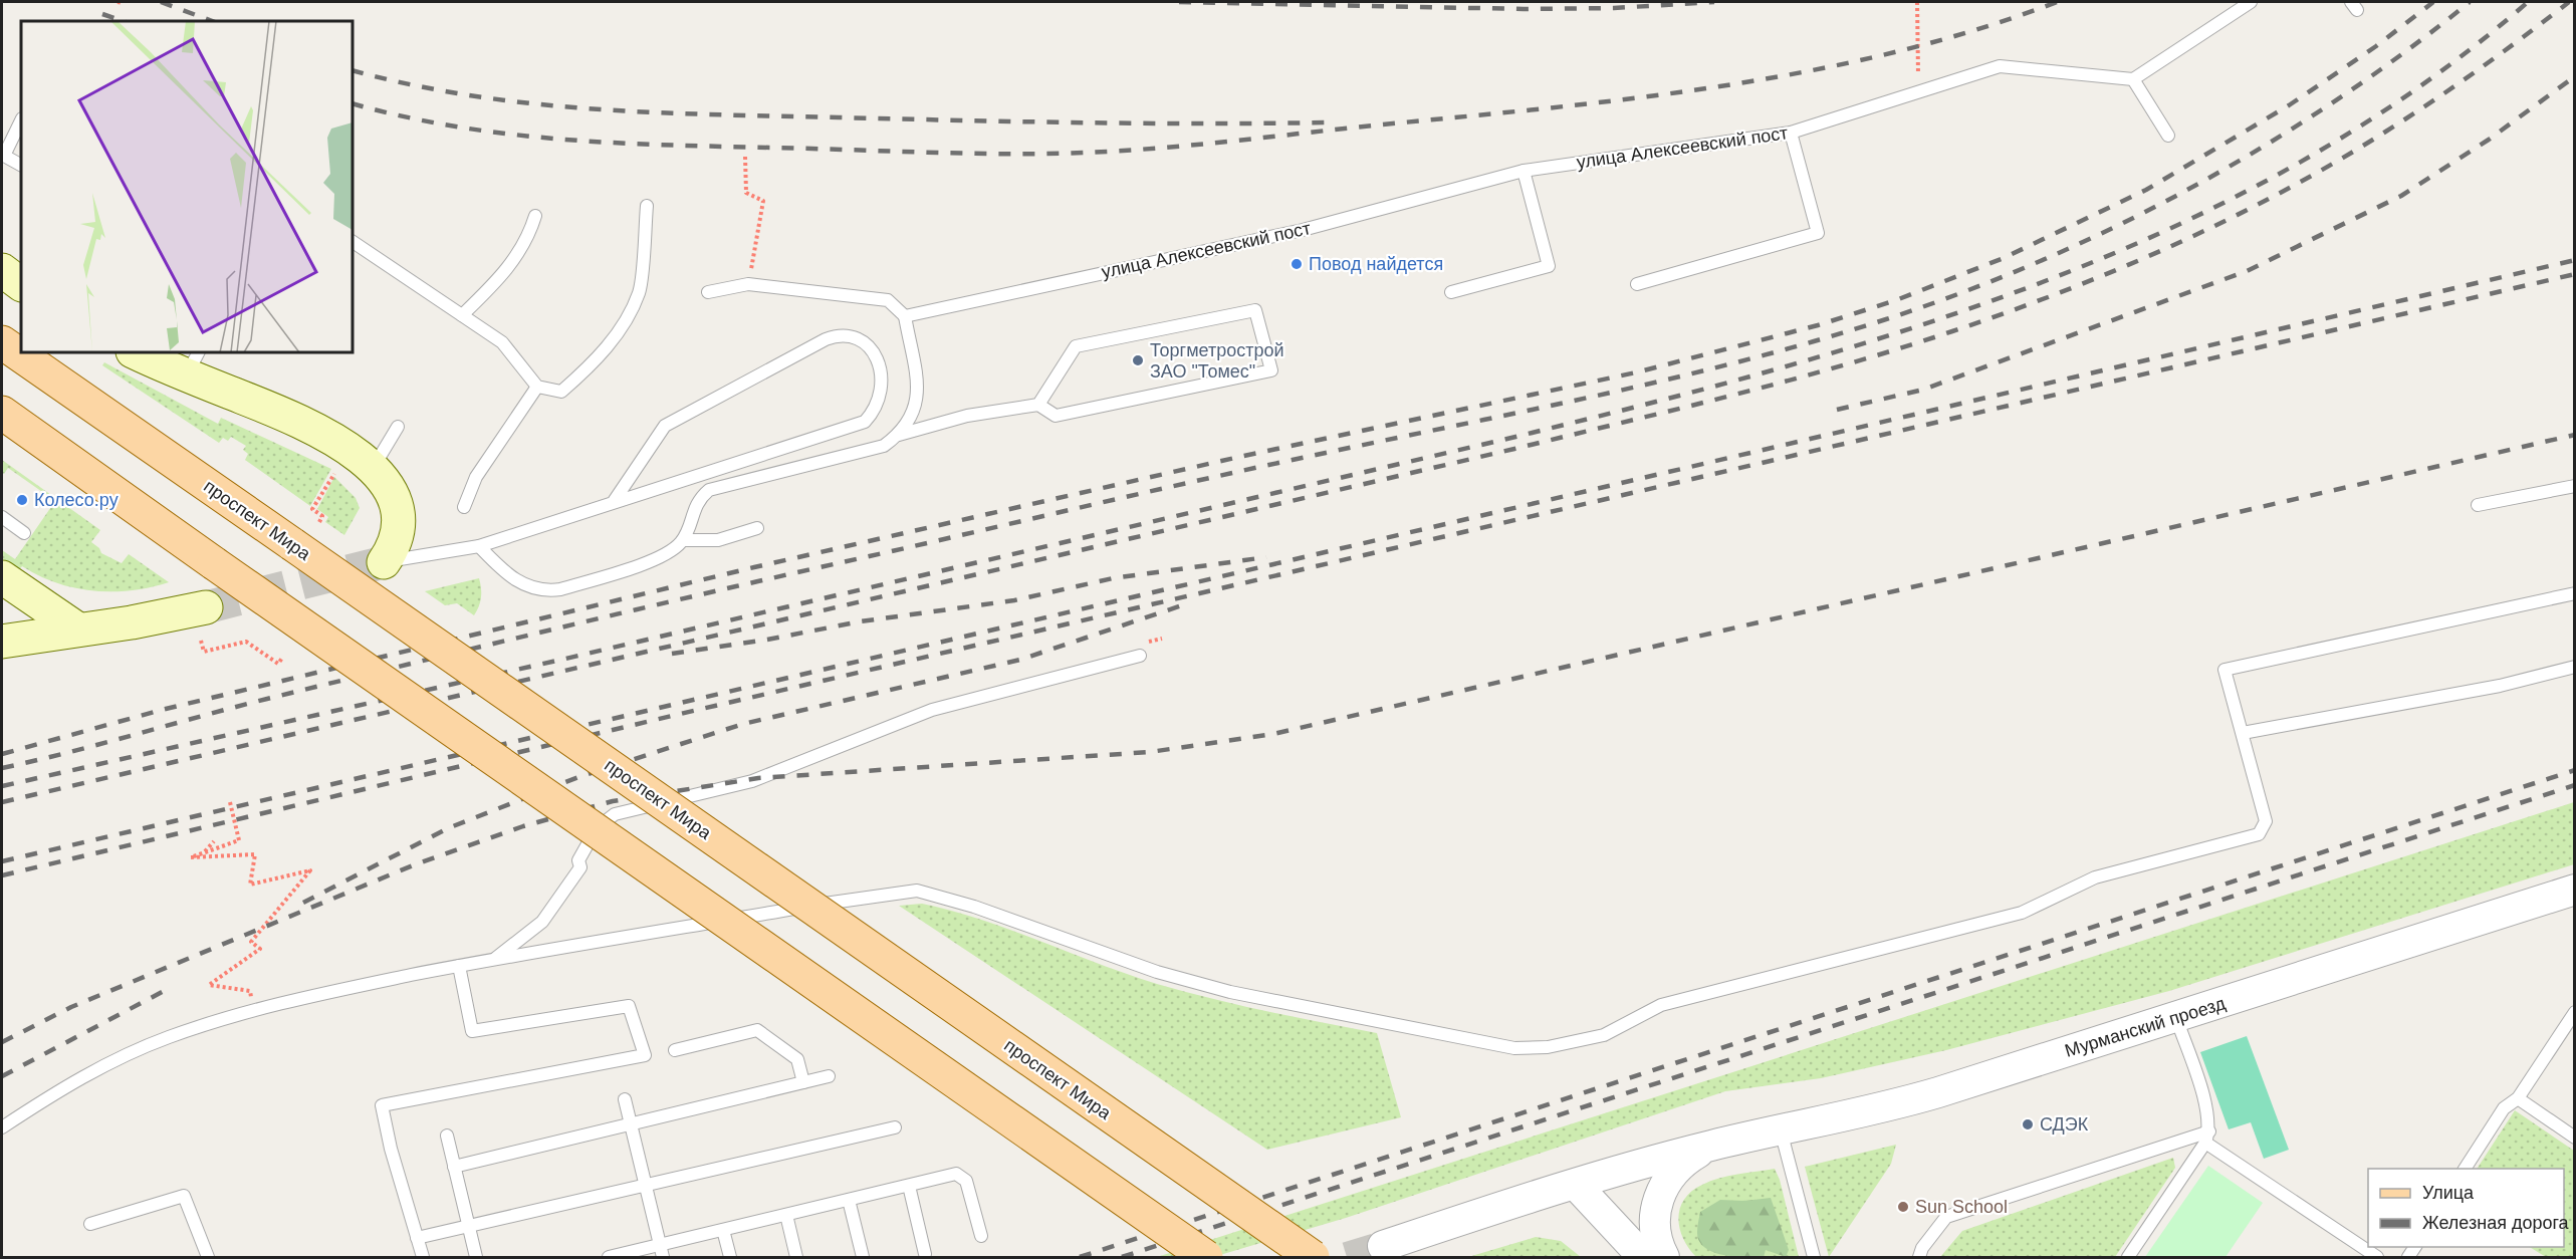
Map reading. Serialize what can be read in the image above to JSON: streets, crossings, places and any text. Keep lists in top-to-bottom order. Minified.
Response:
{"streets":{"main road":["проспект Мира"],"street":["Мурманский проезд"],"lane":["улица Алексеевский пост"]},"places":["Повод найдется","Торгметрострой ЗАО \"Томес\"","Колесо.ру","СДЭК","Sun School"],"legend":["Улица","Железная дорога"]}
